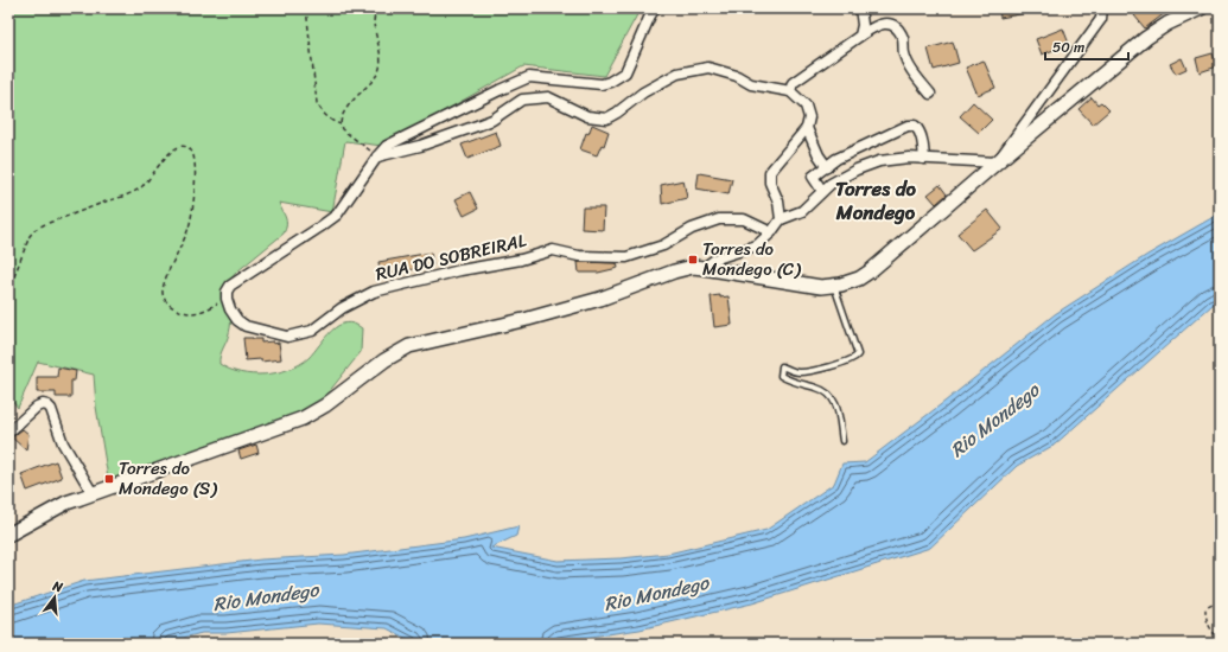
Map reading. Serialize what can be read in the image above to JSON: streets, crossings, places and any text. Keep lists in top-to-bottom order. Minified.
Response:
{"streets":{"street":["RUA DO SOBREIRAL"]},"districts":["Torres do Mondego"],"water":["Rio Mondego"],"places":{"transit":["Torres do Mondego (C)","Torres do Mondego (S)"]},"scale_bar":"50 m","north":"top"}
